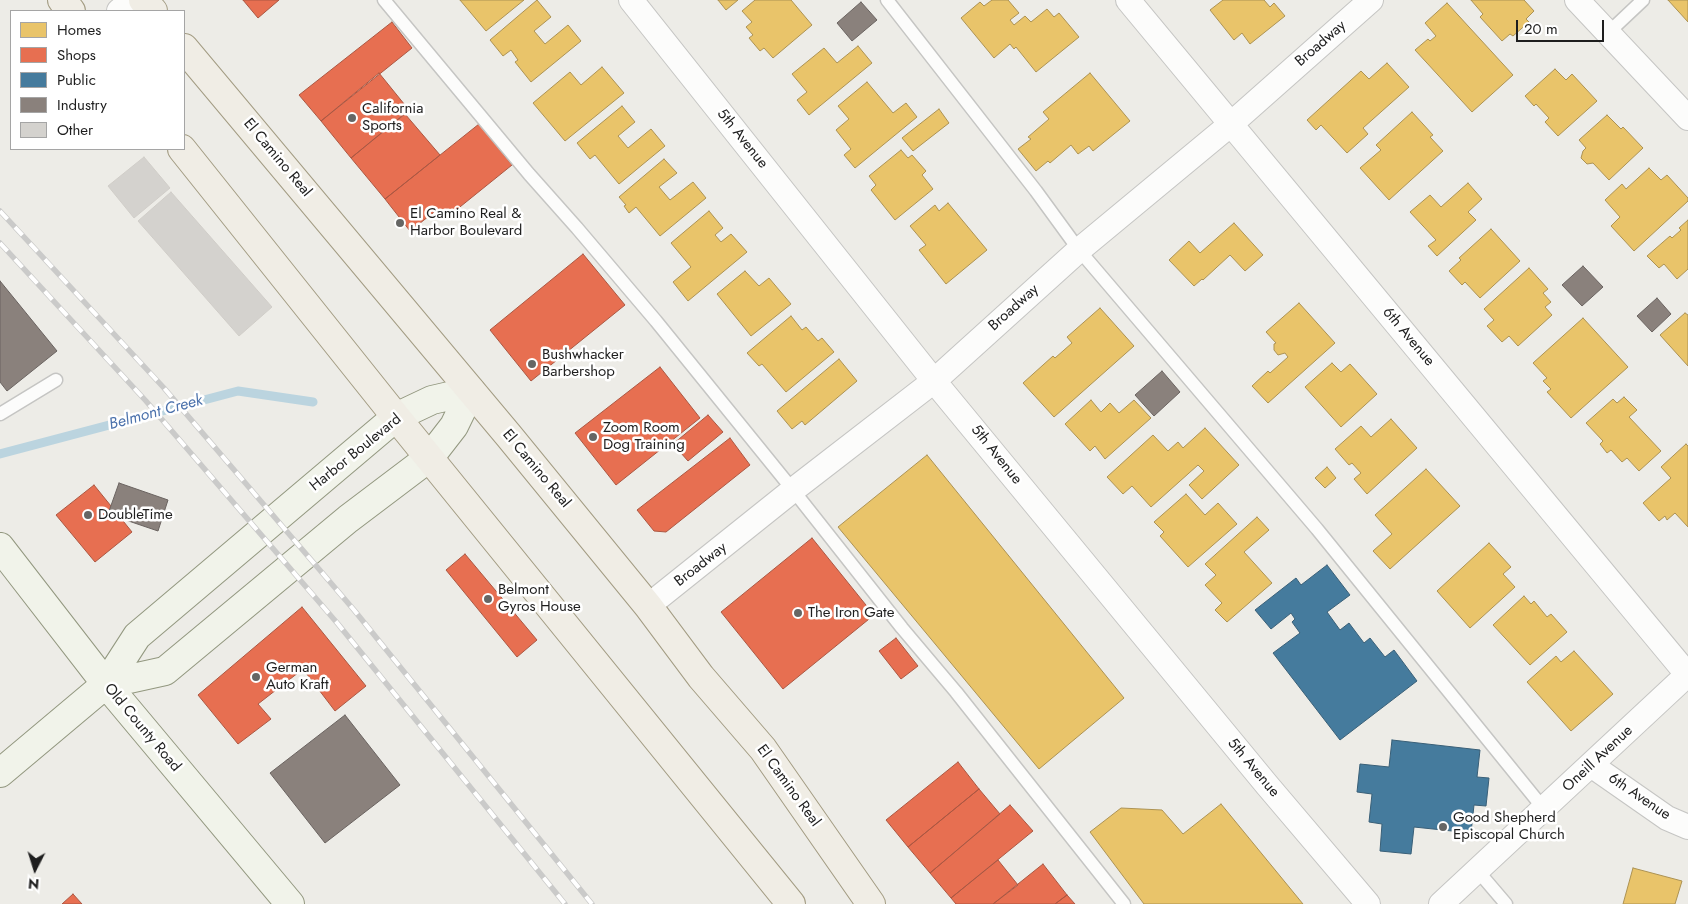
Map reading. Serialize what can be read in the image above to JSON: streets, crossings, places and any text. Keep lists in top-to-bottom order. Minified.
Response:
{"streets":{"main road":["El Camino Real","Harbor Boulevard","Old County Road"],"street":["Broadway","5th Avenue","6th Avenue","Oneill Avenue"]},"crossings":[["Broadway","5th Avenue"],["Broadway","El Camino Real"],["Broadway","6th Avenue"],["El Camino Real","Harbor Boulevard"],["6th Avenue","Oneill Avenue"],["Harbor Boulevard","Old County Road"]],"water":["Belmont Creek"],"places":["California Sports","El Camino Real & Harbor Boulevard","Bushwhacker Barbershop","Zoom Room Dog Training","DoubleTime","Belmont Gyros House","The Iron Gate","German Auto Kraft","Good Shepherd Episcopal Church"],"legend":["Homes","Shops","Public","Industry","Other"],"scale_bar":"20 m","north":"bottom"}
